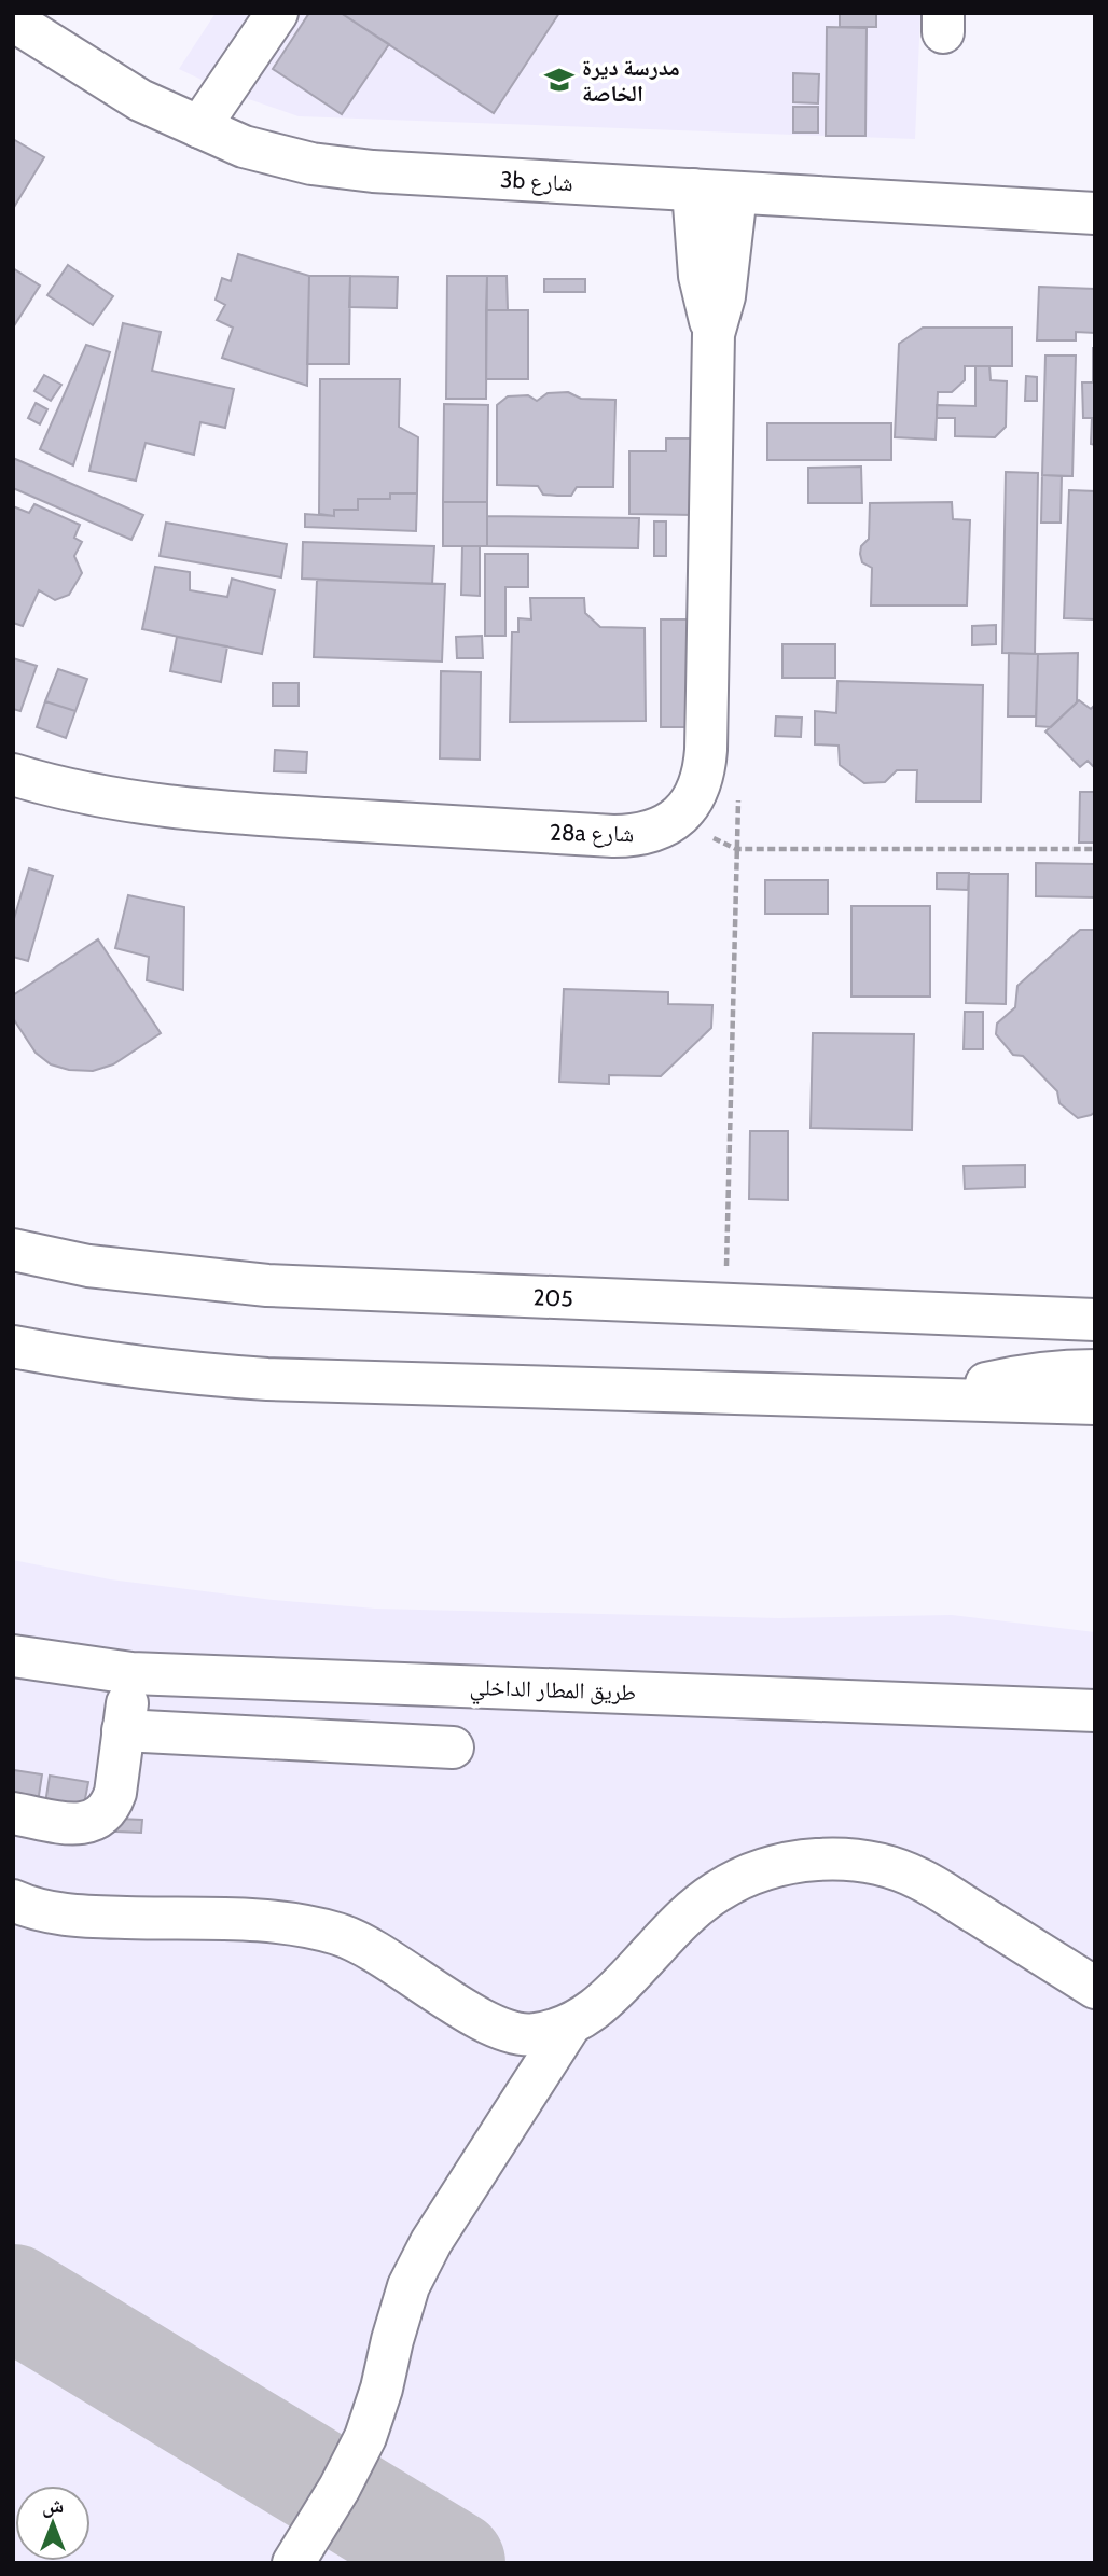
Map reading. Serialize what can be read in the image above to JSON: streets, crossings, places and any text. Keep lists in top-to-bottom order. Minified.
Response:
{"streets":{"street":["3b شارع","28a شارع","205","طريق المطار الداخلي"]},"crossings":[["3b شارع","28a شارع"]],"places":{"school or university":["مدرسة ديرة الخاصة"]},"north":"top"}
